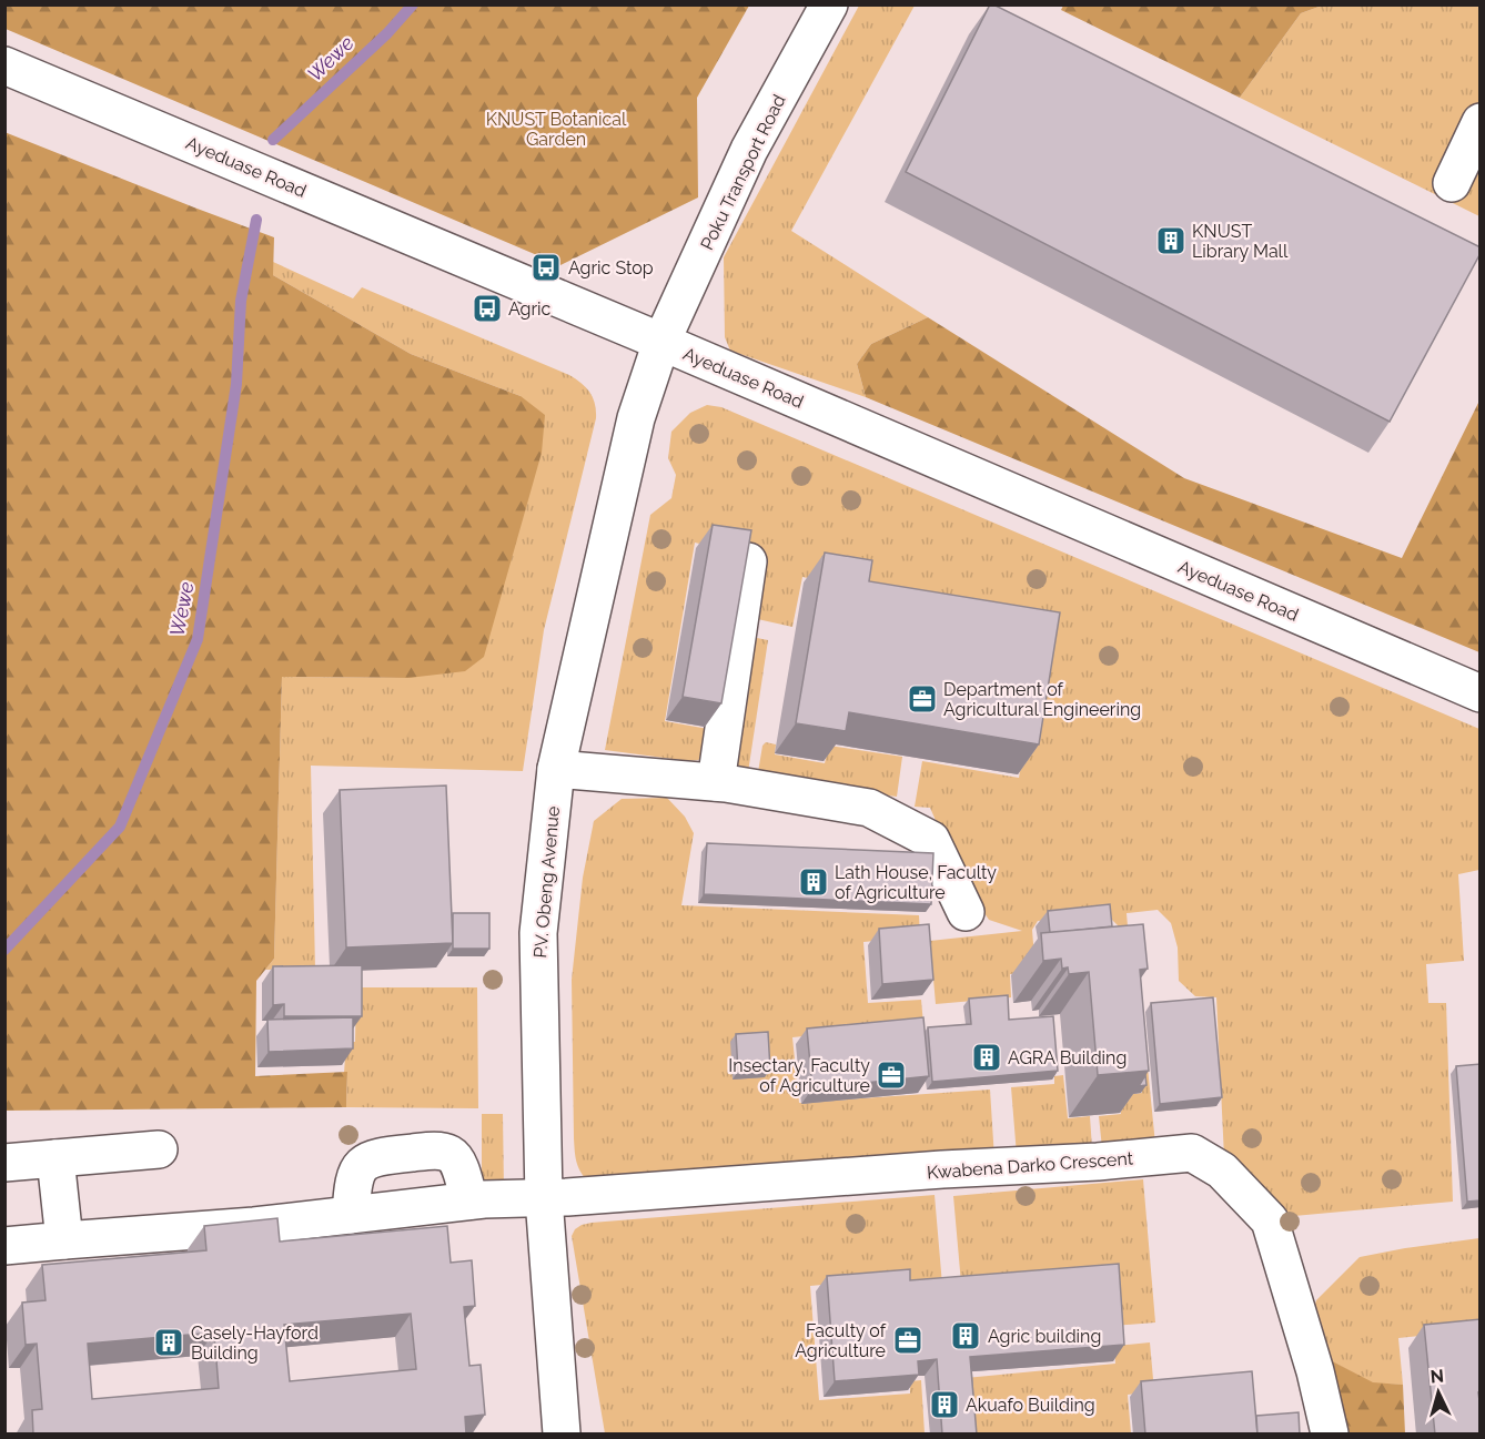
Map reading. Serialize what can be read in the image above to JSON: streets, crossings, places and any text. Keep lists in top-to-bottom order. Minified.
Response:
{"streets":{"street":["Ayeduase Road","Poku Transport Road","P.V. Obeng Avenue","Kwabena Darko Crescent"]},"crossings":[["Ayeduase Road","Poku Transport Road"],["Ayeduase Road","P.V. Obeng Avenue"],["Poku Transport Road","P.V. Obeng Avenue"],["P.V. Obeng Avenue","Kwabena Darko Crescent"]],"water":["Wewe"],"parks":["KNUST Botanical Garden"],"places":{"building":["KNUST Library Mall","Lath House, Faculty of Agriculture","AGRA Building","Agric building","Casely-Hayford Building","Akuafo Building"],"bus stop":["Agric Stop","Agric"],"office":["Department of Agricultural Engineering","Insectary, Faculty of Agriculture","Faculty of Agriculture"]},"north":"top"}
